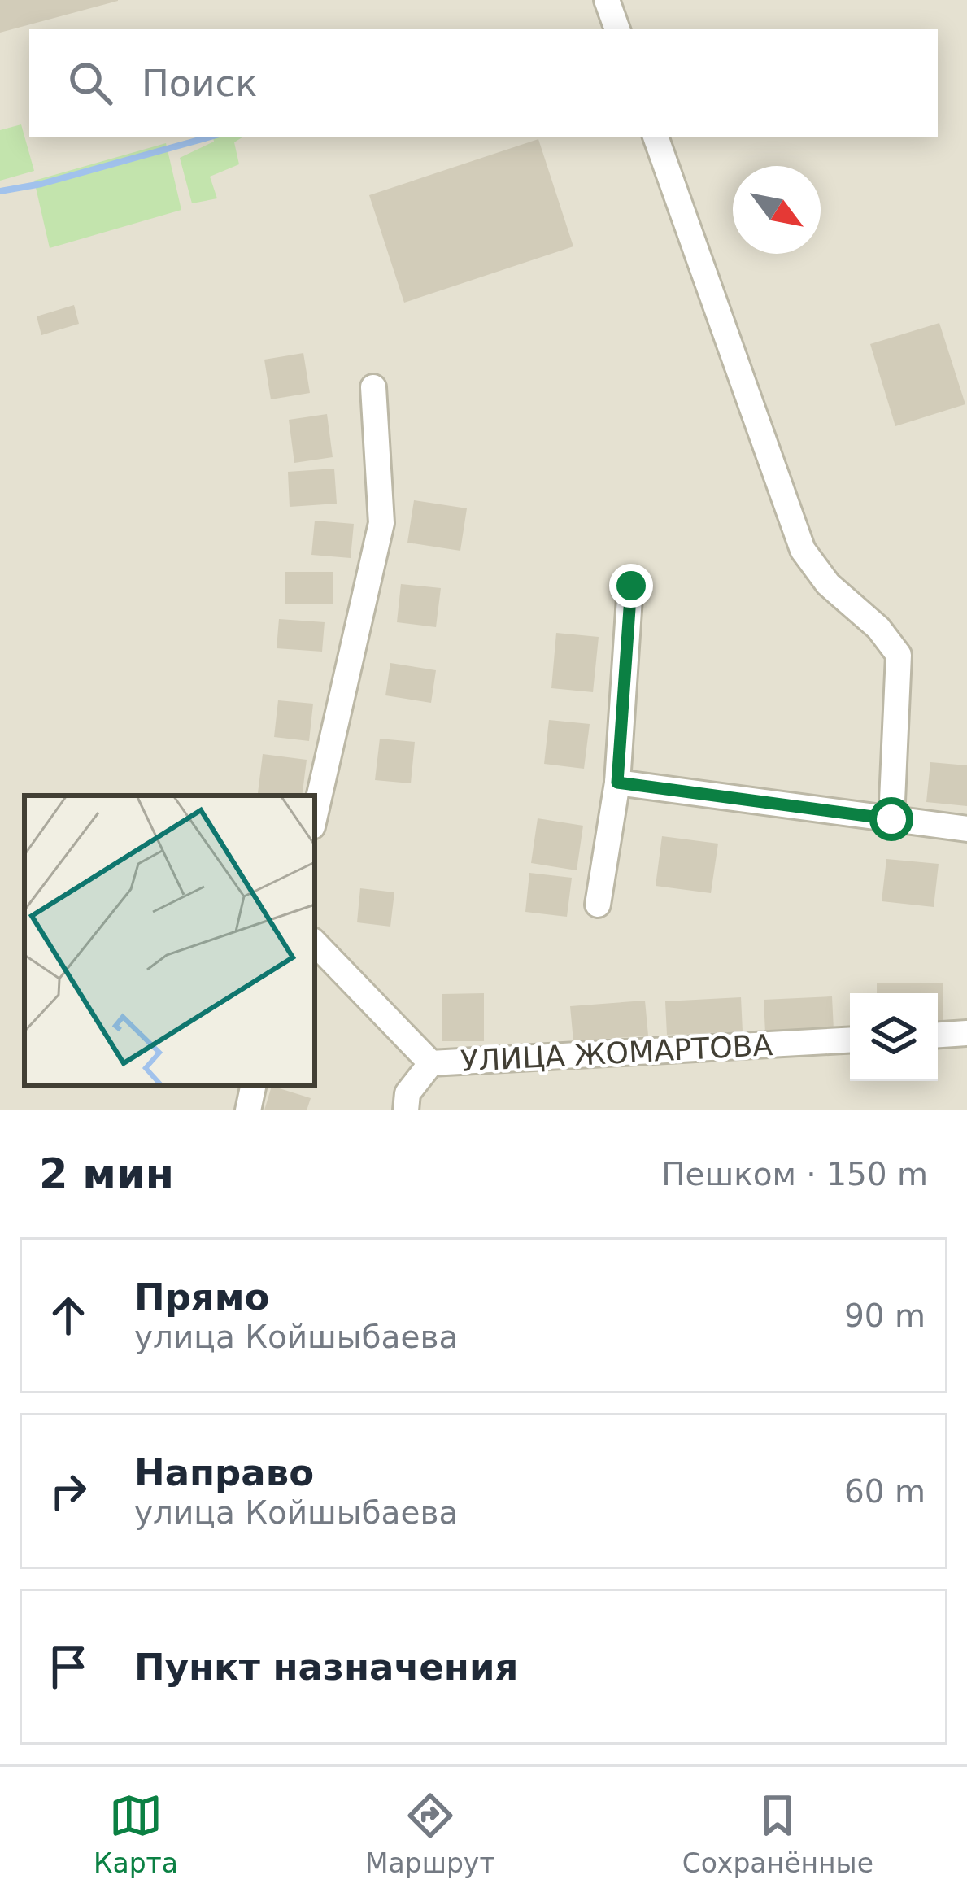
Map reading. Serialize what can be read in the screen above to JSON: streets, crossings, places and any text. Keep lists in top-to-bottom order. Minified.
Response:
{"streets":{"street":["УЛИЦА ЖОМАРТОВА"]},"north":"bottom right","page":{"search":"Поиск","heading":["2 мин","Пешком · 150 m"],"list":[["Прямо","улица Койшыбаева","90 m"],["Направо","улица Койшыбаева","60 m"],"Пункт назначения"],"nav":["Карта","Маршрут","Сохранённые"]}}
